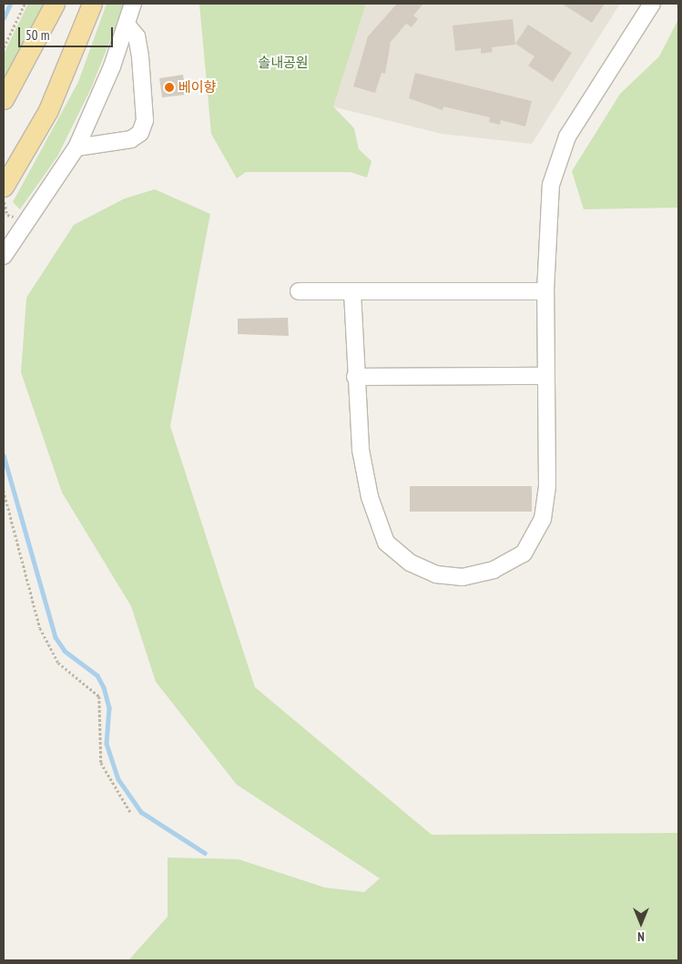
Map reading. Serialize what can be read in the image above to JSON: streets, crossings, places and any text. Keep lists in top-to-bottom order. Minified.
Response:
{"parks":["솔내공원"],"places":["베이향"],"scale_bar":"50 m","north":"bottom"}
